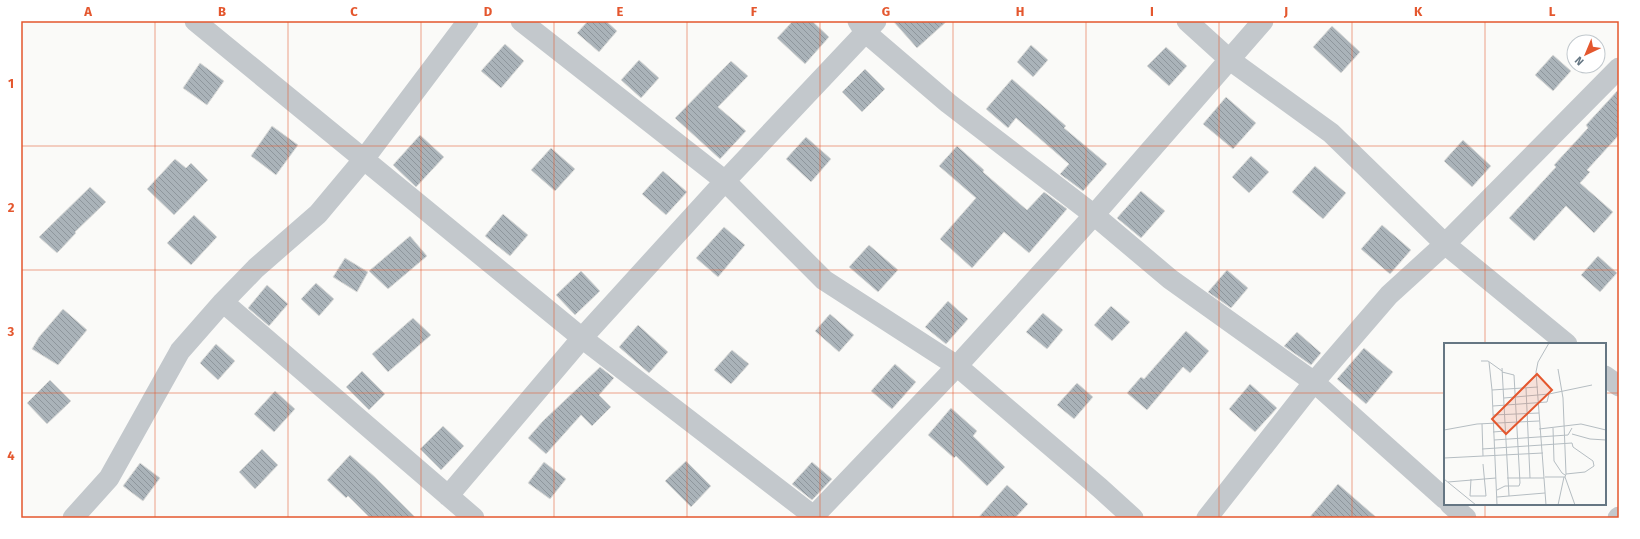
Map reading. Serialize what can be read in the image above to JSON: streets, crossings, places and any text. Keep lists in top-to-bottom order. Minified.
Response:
{"north":"bottom left","grid":{"columns":["A","B","C","D","E","F","G","H","I","J","K","L"],"rows":["1","2","3","4"]}}
